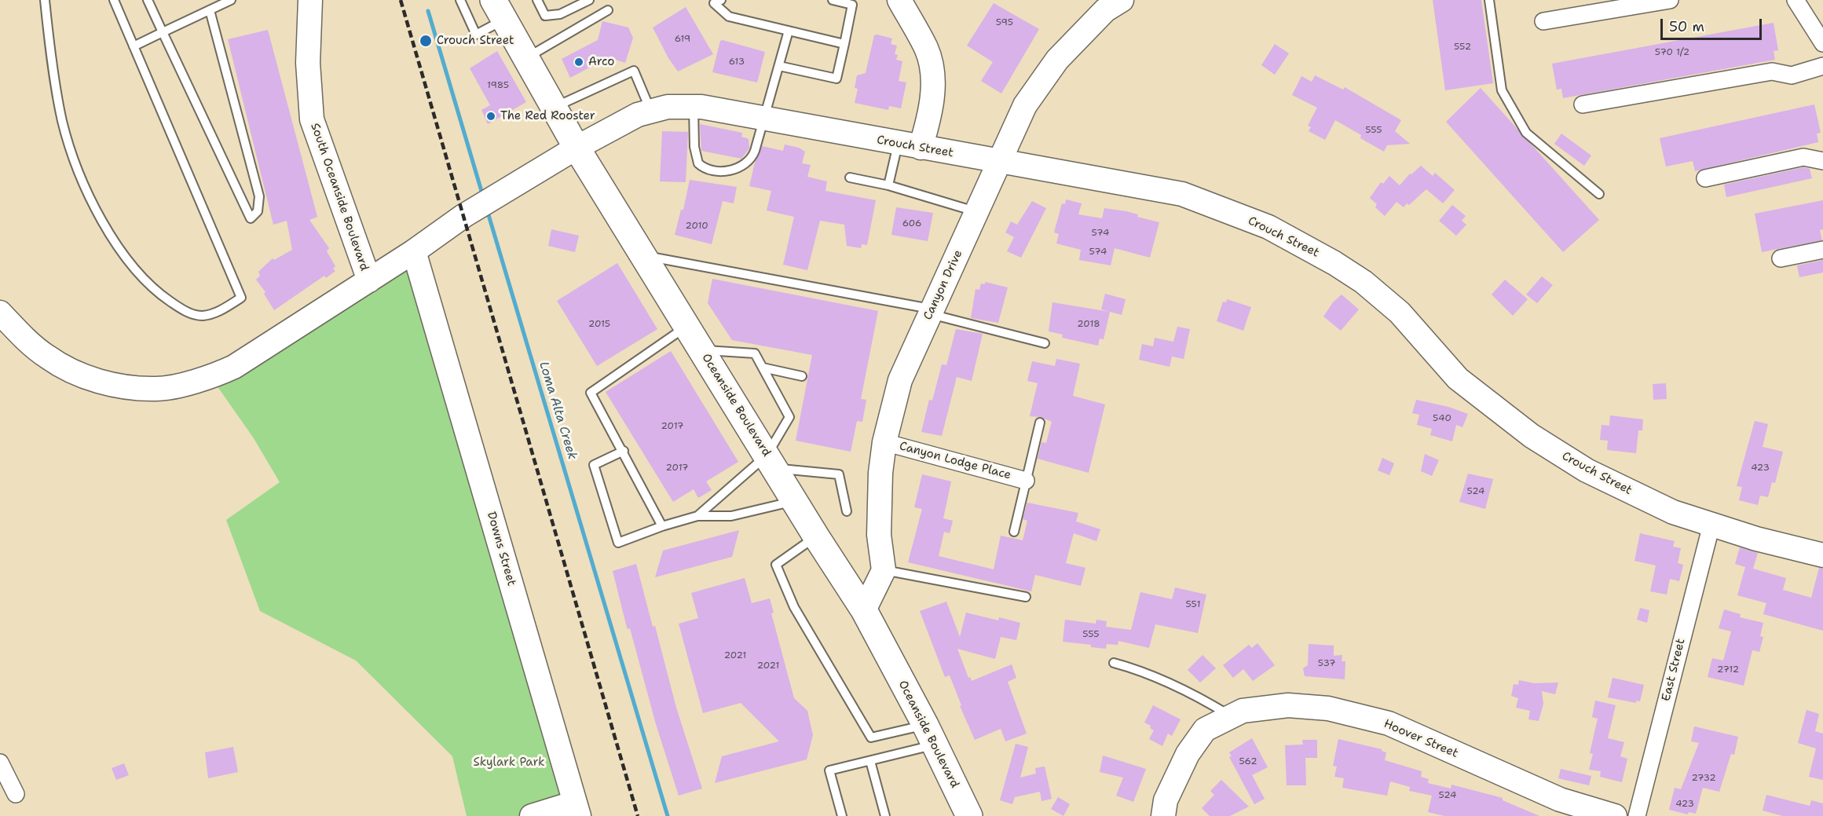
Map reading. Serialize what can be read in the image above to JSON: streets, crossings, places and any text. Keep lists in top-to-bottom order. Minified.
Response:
{"streets":{"main road":["Oceanside Boulevard"],"street":["Crouch Street","South Oceanside Boulevard","Canyon Drive","Canyon Lodge Place","Downs Street","East Street","Hoover Street"]},"crossings":[["Crouch Street","South Oceanside Boulevard"],["Crouch Street","Canyon Drive"],["Crouch Street","Oceanside Boulevard"],["Crouch Street","Downs Street"],["Crouch Street","East Street"],["Canyon Drive","Canyon Lodge Place"]],"water":["Loma Alta Creek"],"parks":["Skylark Park"],"places":["Crouch Street","Arco","The Red Rooster"],"house_numbers":["595","619","552","570 1/2","613","1985","555","606","2010","574","574","2015","2018","540","2017","2017","423","524","551","555","2021","537","2021","2712","562","2732","524","423"],"scale_bar":"50 m"}
